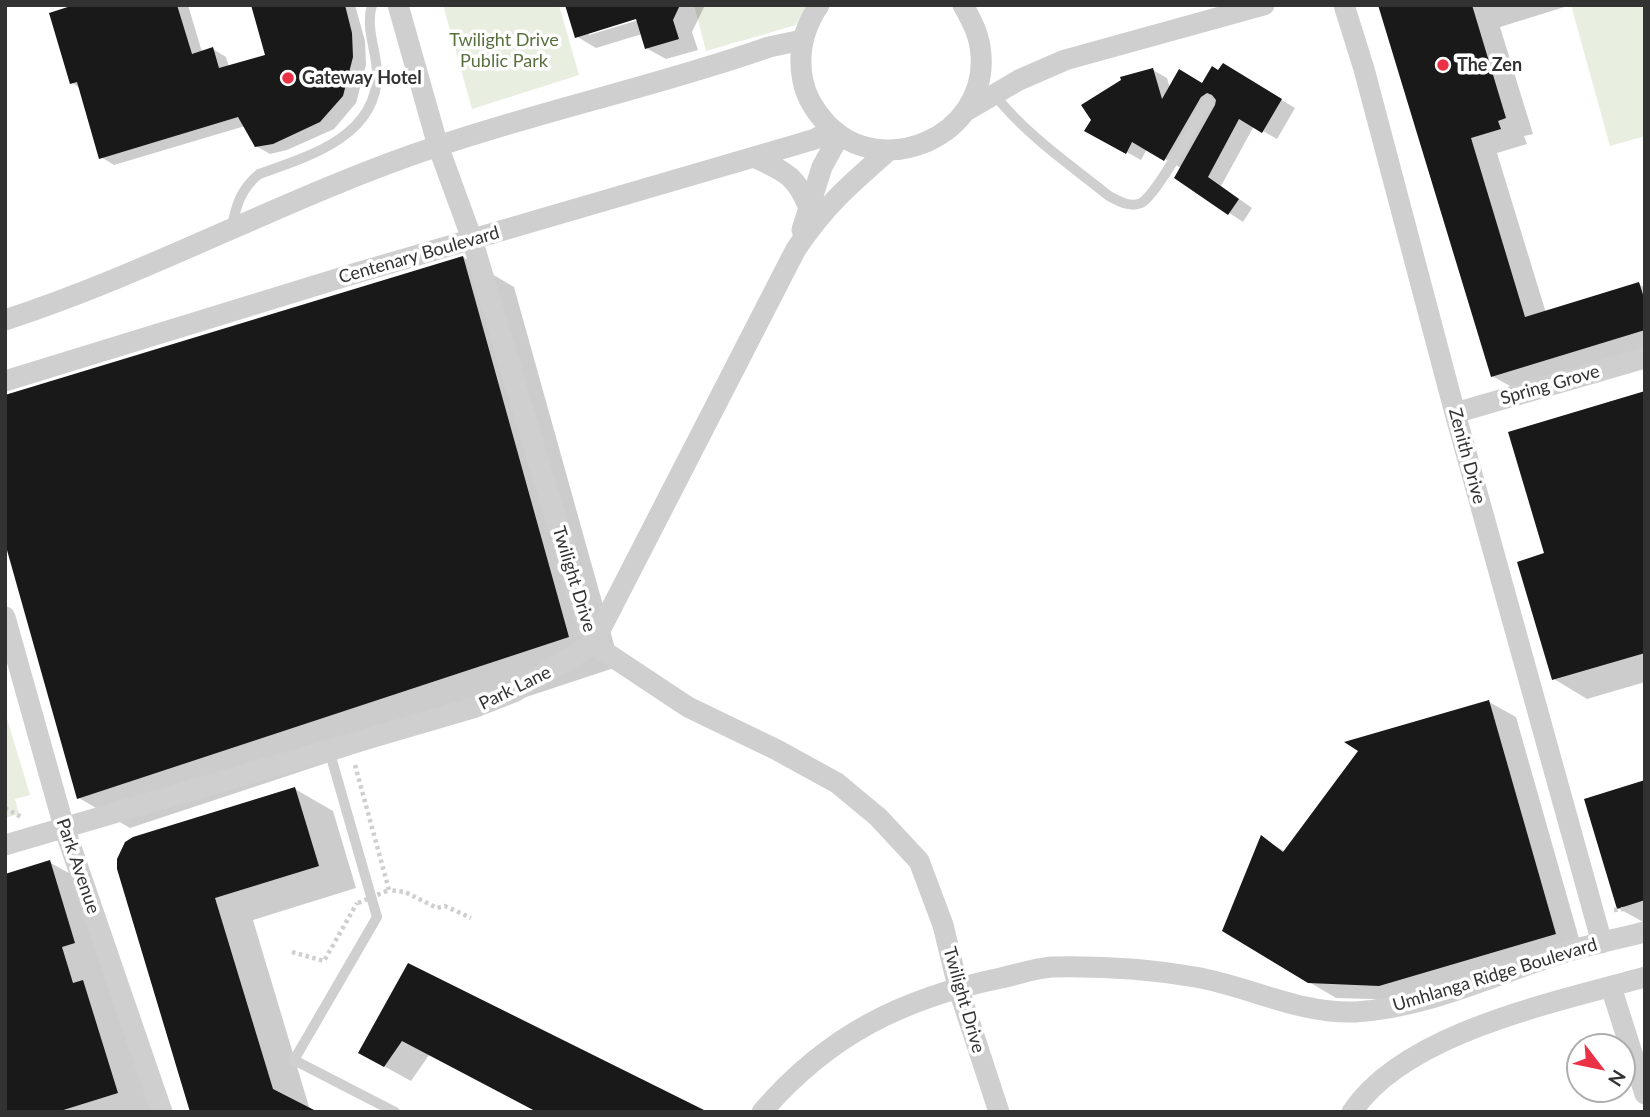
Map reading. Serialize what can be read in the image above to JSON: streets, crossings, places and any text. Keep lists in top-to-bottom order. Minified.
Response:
{"streets":{"street":["Centenary Boulevard","Spring Grove","Zenith Drive","Twilight Drive","Park Lane","Park Avenue","Umhlanga Ridge Boulevard"]},"crossings":[["Centenary Boulevard","Twilight Drive"],["Spring Grove","Zenith Drive"],["Zenith Drive","Umhlanga Ridge Boulevard"],["Twilight Drive","Park Lane"],["Twilight Drive","Umhlanga Ridge Boulevard"],["Park Lane","Park Avenue"]],"parks":["Twilight Drive Public Park"],"places":["The Zen","Gateway Hotel"],"north":"bottom right"}
